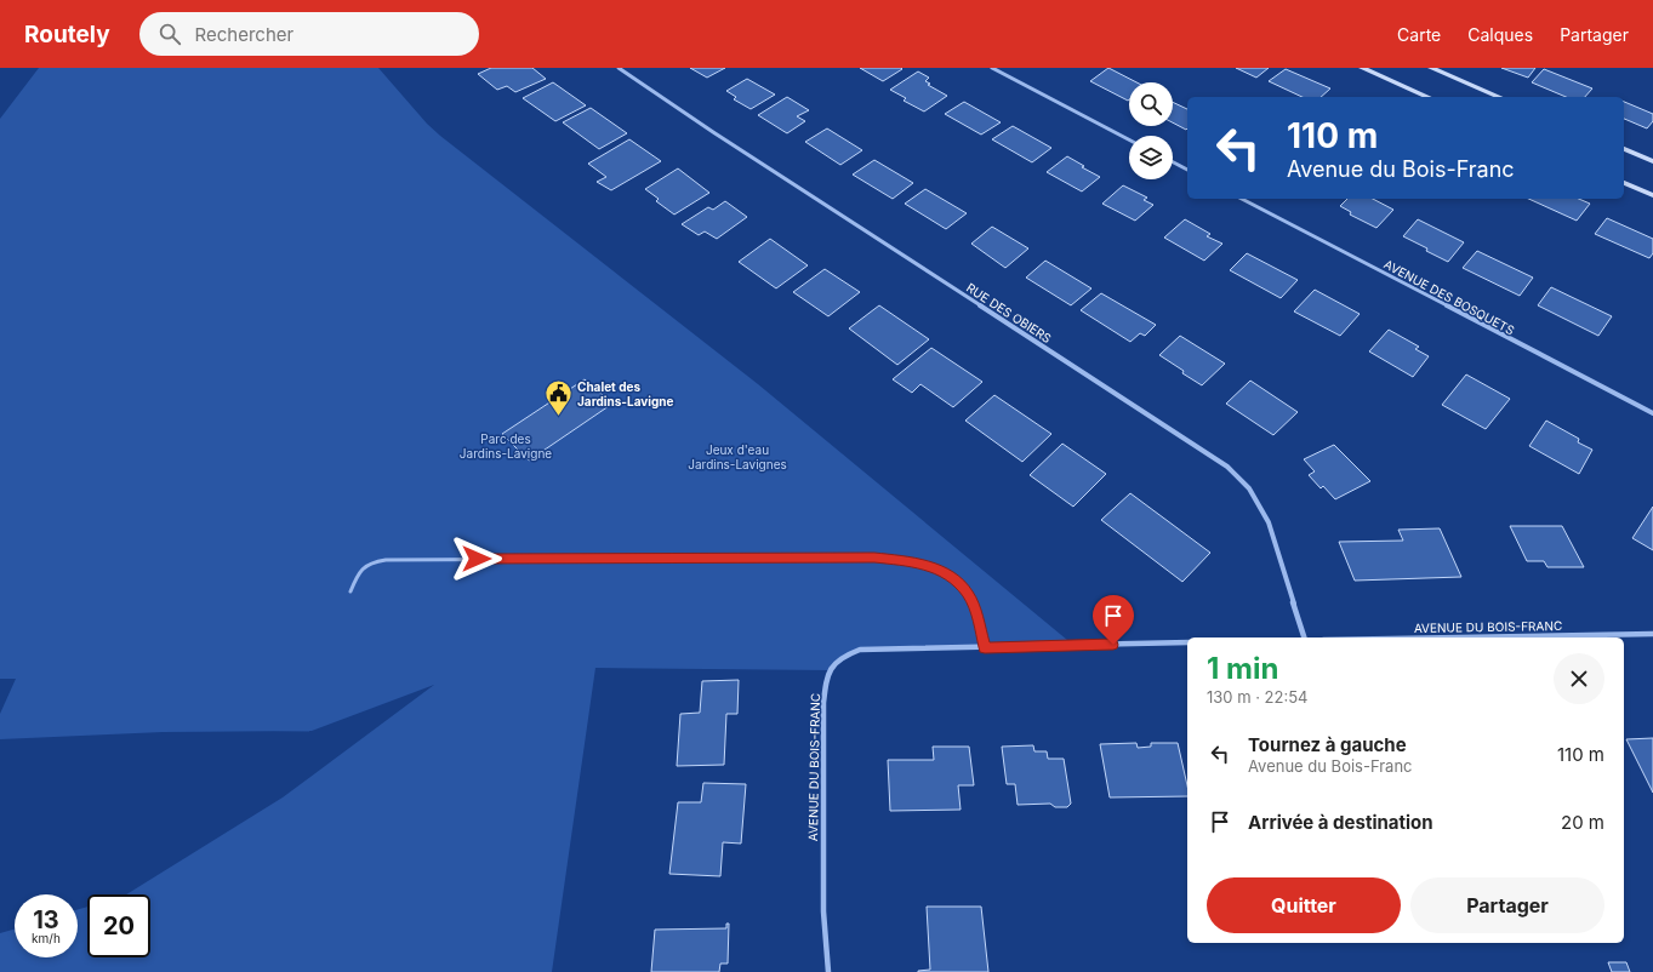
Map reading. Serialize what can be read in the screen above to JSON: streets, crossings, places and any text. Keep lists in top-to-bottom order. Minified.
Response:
{"streets":{"street":["AVENUE DES BOSQUETS","RUE DES OBIERS","AVENUE DU BOIS-FRANC"]},"parks":["Parc des Jardins-Lavigne","Jeux d'eau Jardins-Lavignes"],"places":{"public building":["Chalet des Jardins-Lavigne"]},"page":{"header":"Routely","search":"Rechercher","nav":["Carte","Calques","Partager"],"turn":["110 m","Avenue du Bois-Franc"],"heading":["1 min","130 m · 22:54"],"list":[{"name":"Tournez à gauche","note":"Avenue du Bois-Franc","value":"110 m"},{"name":"Arrivée à destination","value":"20 m"}],"buttons":["Quitter","Partager"],"speed":"13 km/h","limit":"20"}}
